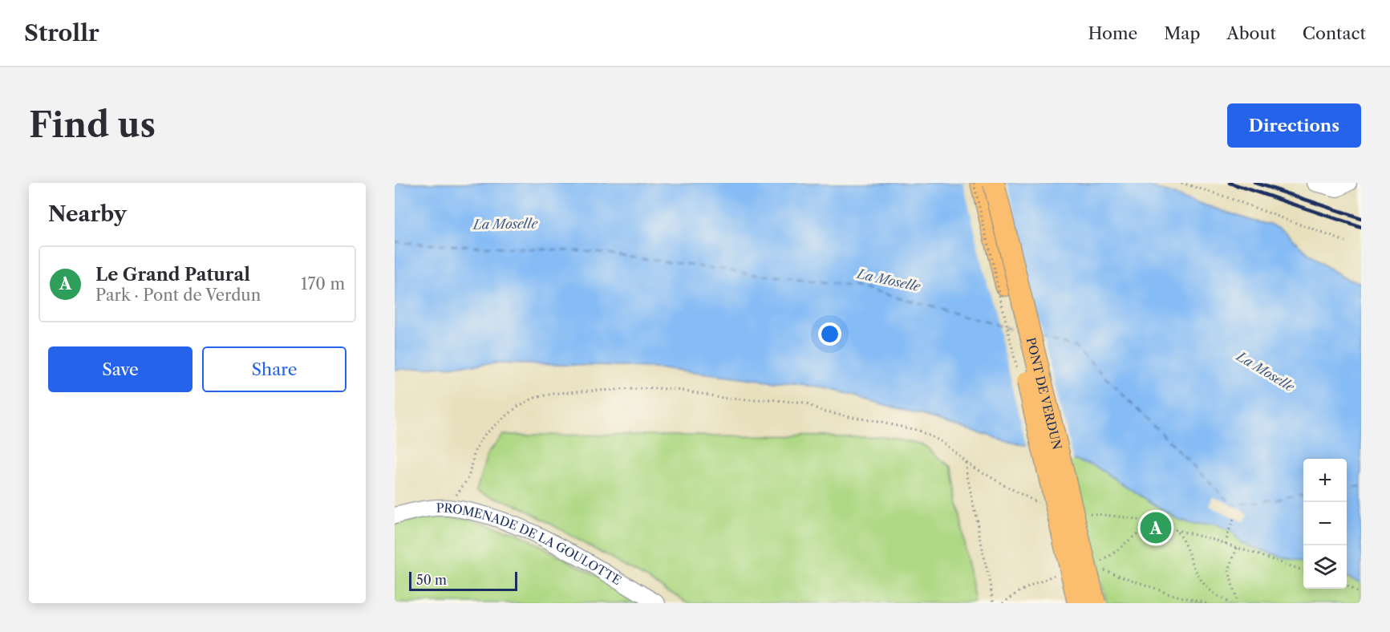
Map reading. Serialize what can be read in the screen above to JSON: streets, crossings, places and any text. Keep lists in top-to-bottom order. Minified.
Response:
{"streets":{"main road":["PONT DE VERDUN"],"street":["PROMENADE DE LA GOULOTTE"]},"water":["La Moselle"],"scale_bar":"50 m","page":{"header":"Strollr","nav":["Home","Map","About","Contact"],"buttons":["Directions",["Save","Share"]],"title":"Find us","heading":"Nearby","list":[{"mark":"A","name":"Le Grand Patural","note":"Park · Pont de Verdun","value":"170 m"}],"map_buttons":["+","−"],"pins":"A","scale":"50 m"}}
